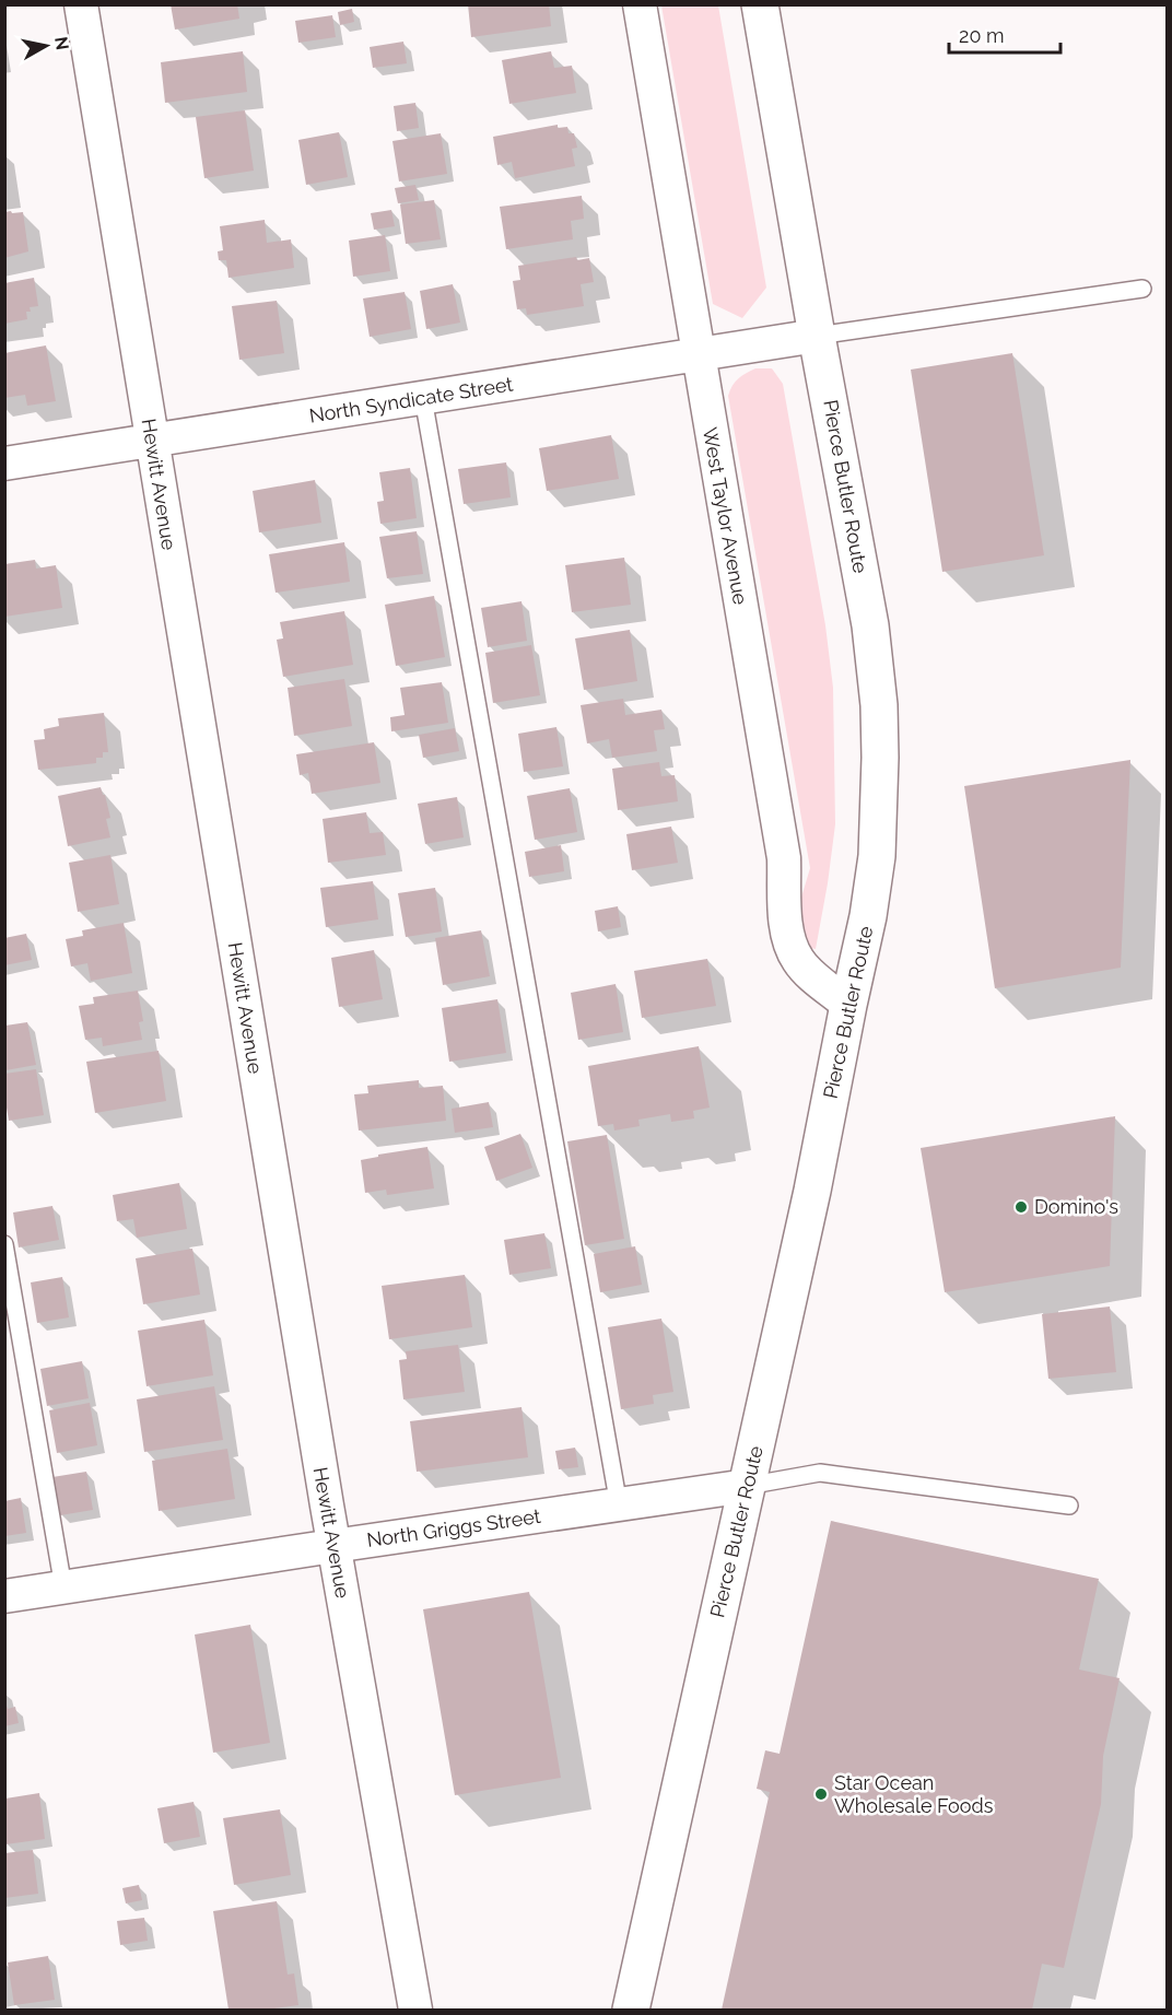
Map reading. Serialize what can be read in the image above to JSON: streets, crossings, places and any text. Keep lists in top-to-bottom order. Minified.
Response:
{"streets":{"main road":["Pierce Butler Route"],"street":["North Syndicate Street","Hewitt Avenue","West Taylor Avenue","North Griggs Street"]},"crossings":[["North Syndicate Street","Hewitt Avenue"],["North Syndicate Street","Pierce Butler Route"],["North Syndicate Street","West Taylor Avenue"],["Hewitt Avenue","North Griggs Street"],["Pierce Butler Route","West Taylor Avenue"],["Pierce Butler Route","North Griggs Street"]],"places":["Domino's","Star Ocean Wholesale Foods"],"scale_bar":"20 m","north":"right"}
